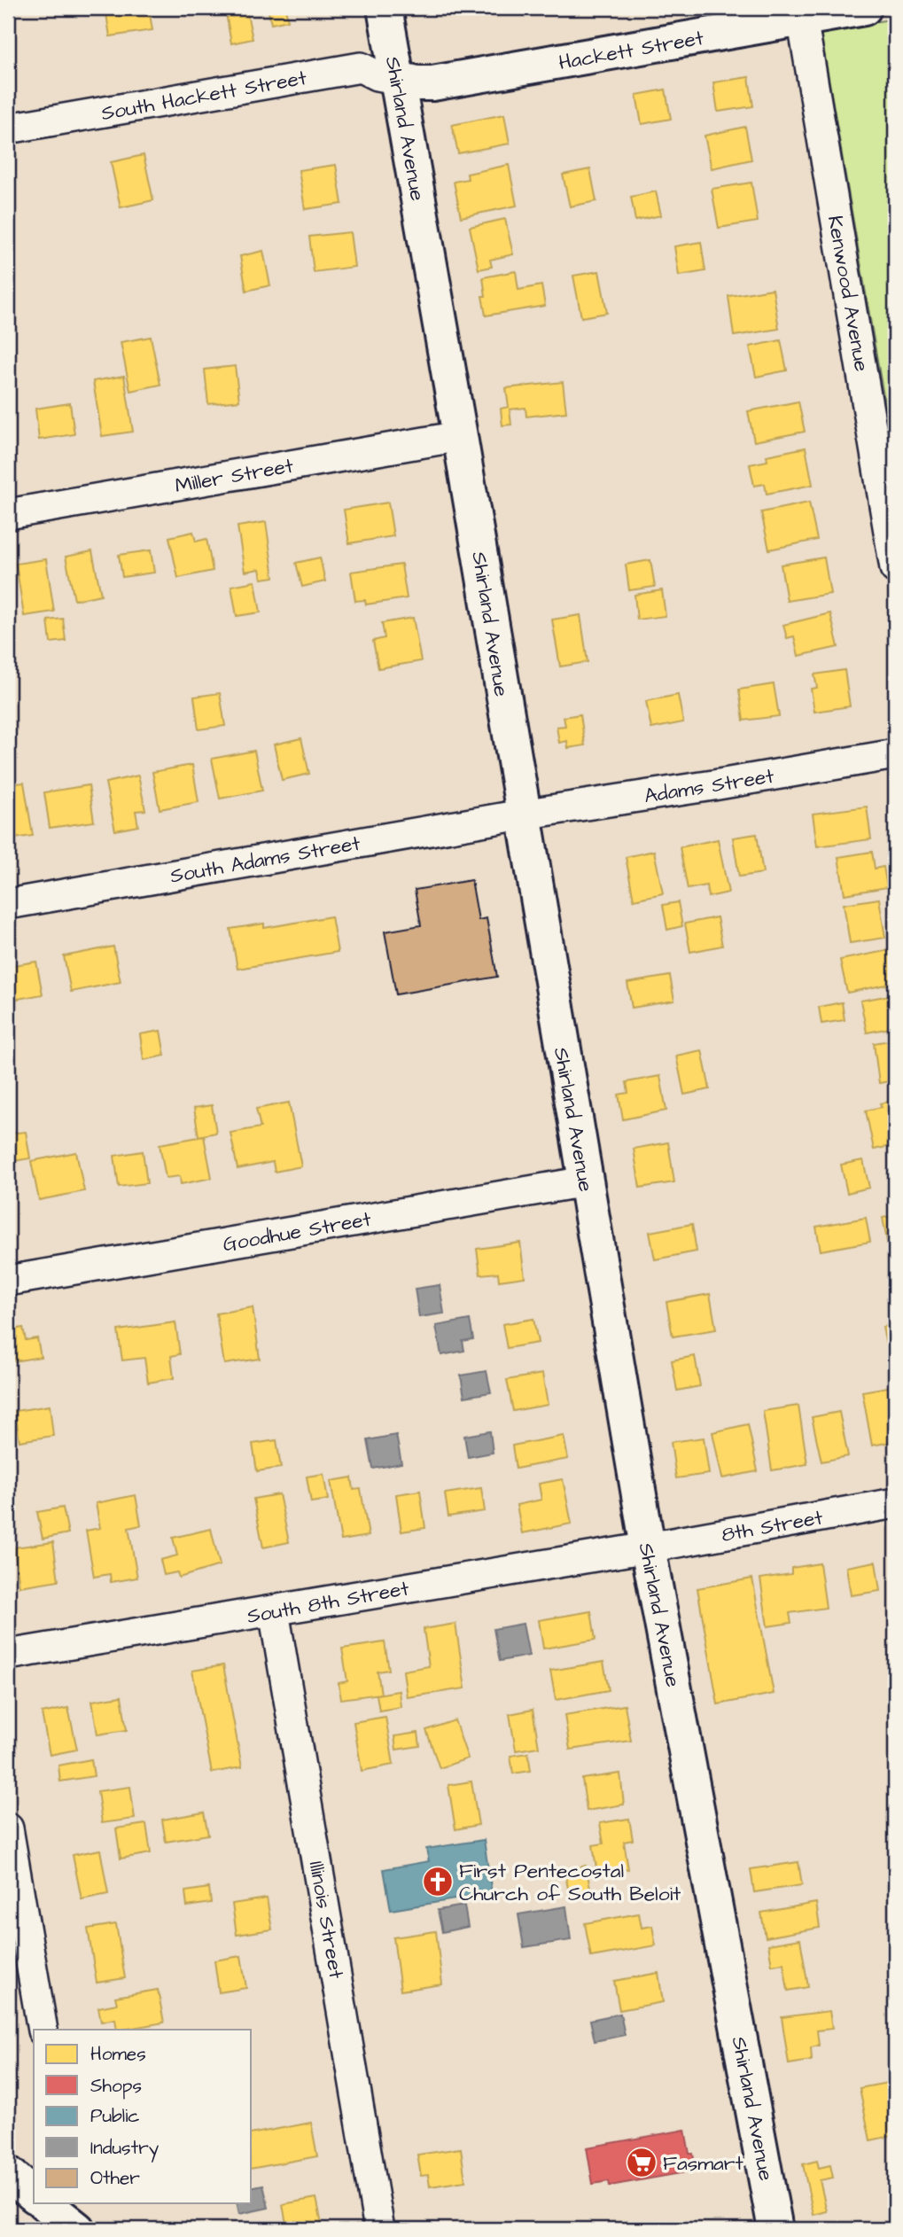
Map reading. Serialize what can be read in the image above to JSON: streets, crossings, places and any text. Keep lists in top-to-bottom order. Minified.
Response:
{"streets":{"street":["Hackett Street","South Hackett Street","Shirland Avenue","Kenwood Avenue","Miller Street","Adams Street","South Adams Street","Goodhue Street","8th Street","South 8th Street","Illinois Street"]},"crossings":[["Hackett Street","South Hackett Street"],["Hackett Street","Shirland Avenue"],["Hackett Street","Kenwood Avenue"],["South Hackett Street","Shirland Avenue"],["Shirland Avenue","Miller Street"],["Shirland Avenue","Adams Street"],["Shirland Avenue","South Adams Street"],["Shirland Avenue","Goodhue Street"],["Shirland Avenue","8th Street"],["Shirland Avenue","South 8th Street"],["Adams Street","South Adams Street"],["8th Street","South 8th Street"],["South 8th Street","Illinois Street"]],"places":{"church":["First Pentecostal Church of South Beloit"],"supermarket":["Fasmart"]},"legend":["Homes","Shops","Public","Industry","Other"]}
